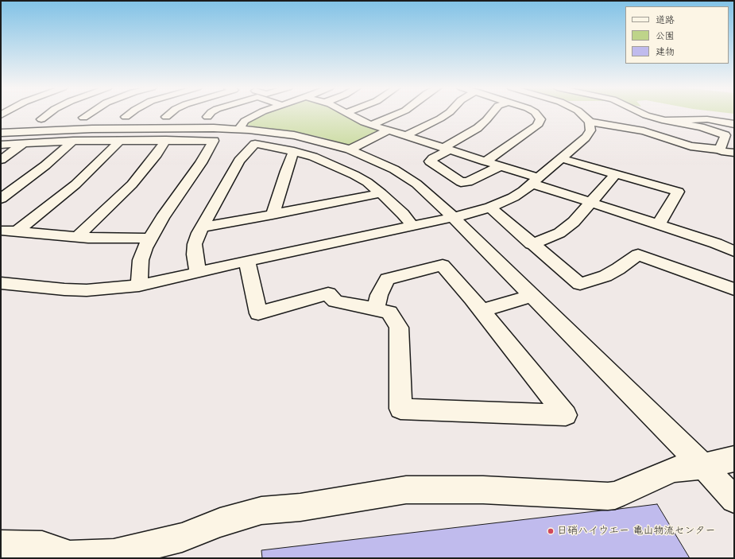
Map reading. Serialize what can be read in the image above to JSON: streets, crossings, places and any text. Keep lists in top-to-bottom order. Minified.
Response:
{"places":["日硝ハイウエー 亀山物流センター"],"legend":["道路","公園","建物"]}
